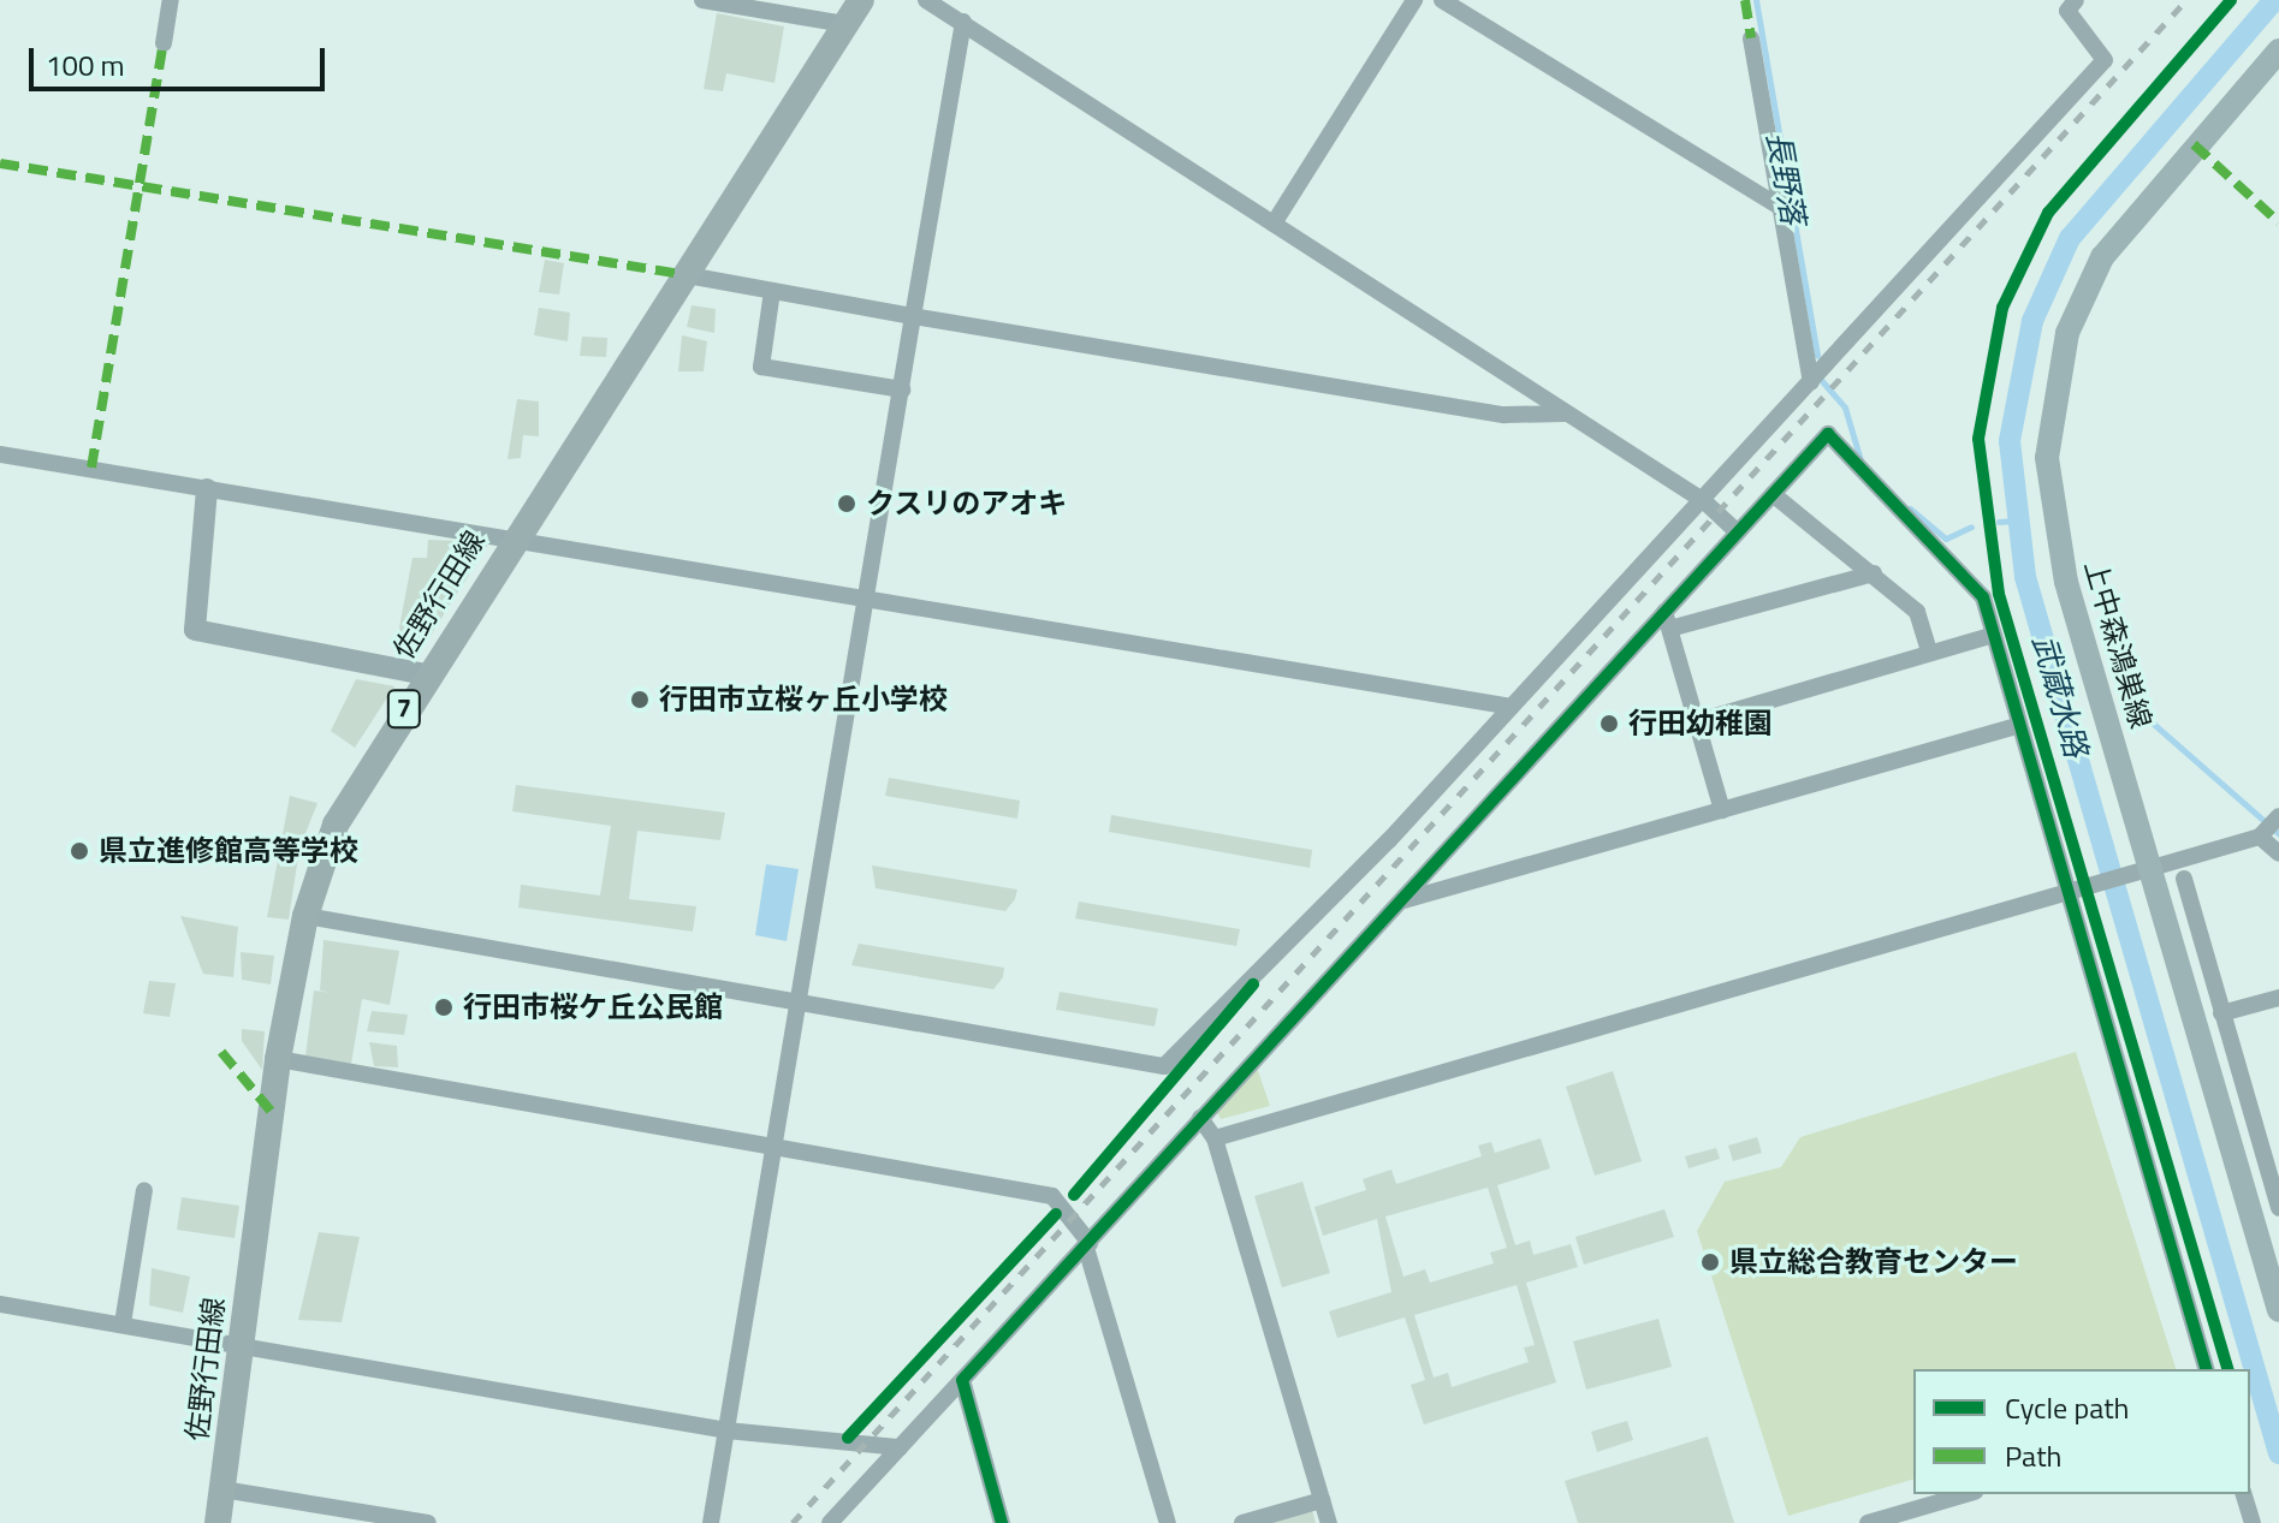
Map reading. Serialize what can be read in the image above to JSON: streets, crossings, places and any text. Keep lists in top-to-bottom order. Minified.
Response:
{"streets":{"main road":["佐野行田線","上中森鴻巣線","7"]},"water":["長野落","武蔵水路"],"places":["クスリのアオキ","行田市立桜ヶ丘小学校","行田幼稚園","県立進修館高等学校","行田市桜ケ丘公民館","県立総合教育センター"],"legend":["Cycle path","Path"],"scale_bar":"100 m"}
